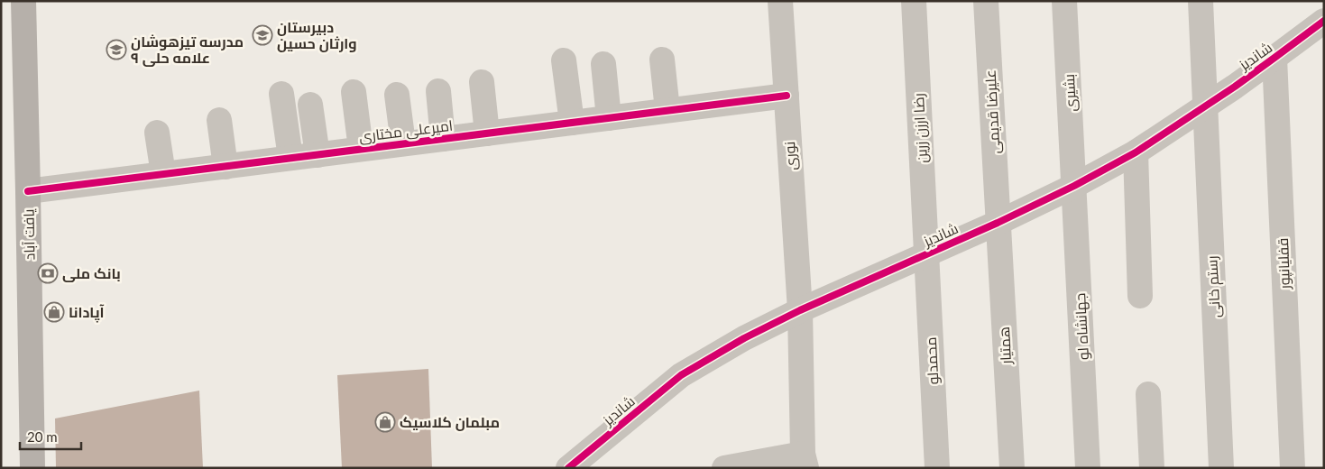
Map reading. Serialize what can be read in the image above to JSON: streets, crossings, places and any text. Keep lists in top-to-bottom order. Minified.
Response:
{"streets":{"main road":["یافت آباد"],"street":["شاندیز","بشیری","علیرضا قدیمی","رضا ارزن زرین","امیرعلی مختاری","نوری","قفلیانپور","رستم خانی","جهانشاه لو","همتیار","محمدلو"]},"crossings":[["شاندیز","بشیری"],["شاندیز","علیرضا قدیمی"],["شاندیز","رضا ارزن زرین"],["شاندیز","نوری"],["شاندیز","قفلیانپور"],["شاندیز","رستم خانی"],["شاندیز","جهانشاه لو"],["شاندیز","همتیار"],["شاندیز","محمدلو"],["بشیری","جهانشاه لو"],["علیرضا قدیمی","همتیار"],["رضا ارزن زرین","محمدلو"],["امیرعلی مختاری","نوری"],["امیرعلی مختاری","یافت آباد"]],"places":{"school or university":["دبیرستان وارثان حسین","مدرسه تیزهوشان علامه حلی ۹"],"bank":["بانک ملی"],"shop":["آپادانا","مبلمان کلاسیک"]},"scale_bar":"20 m"}
